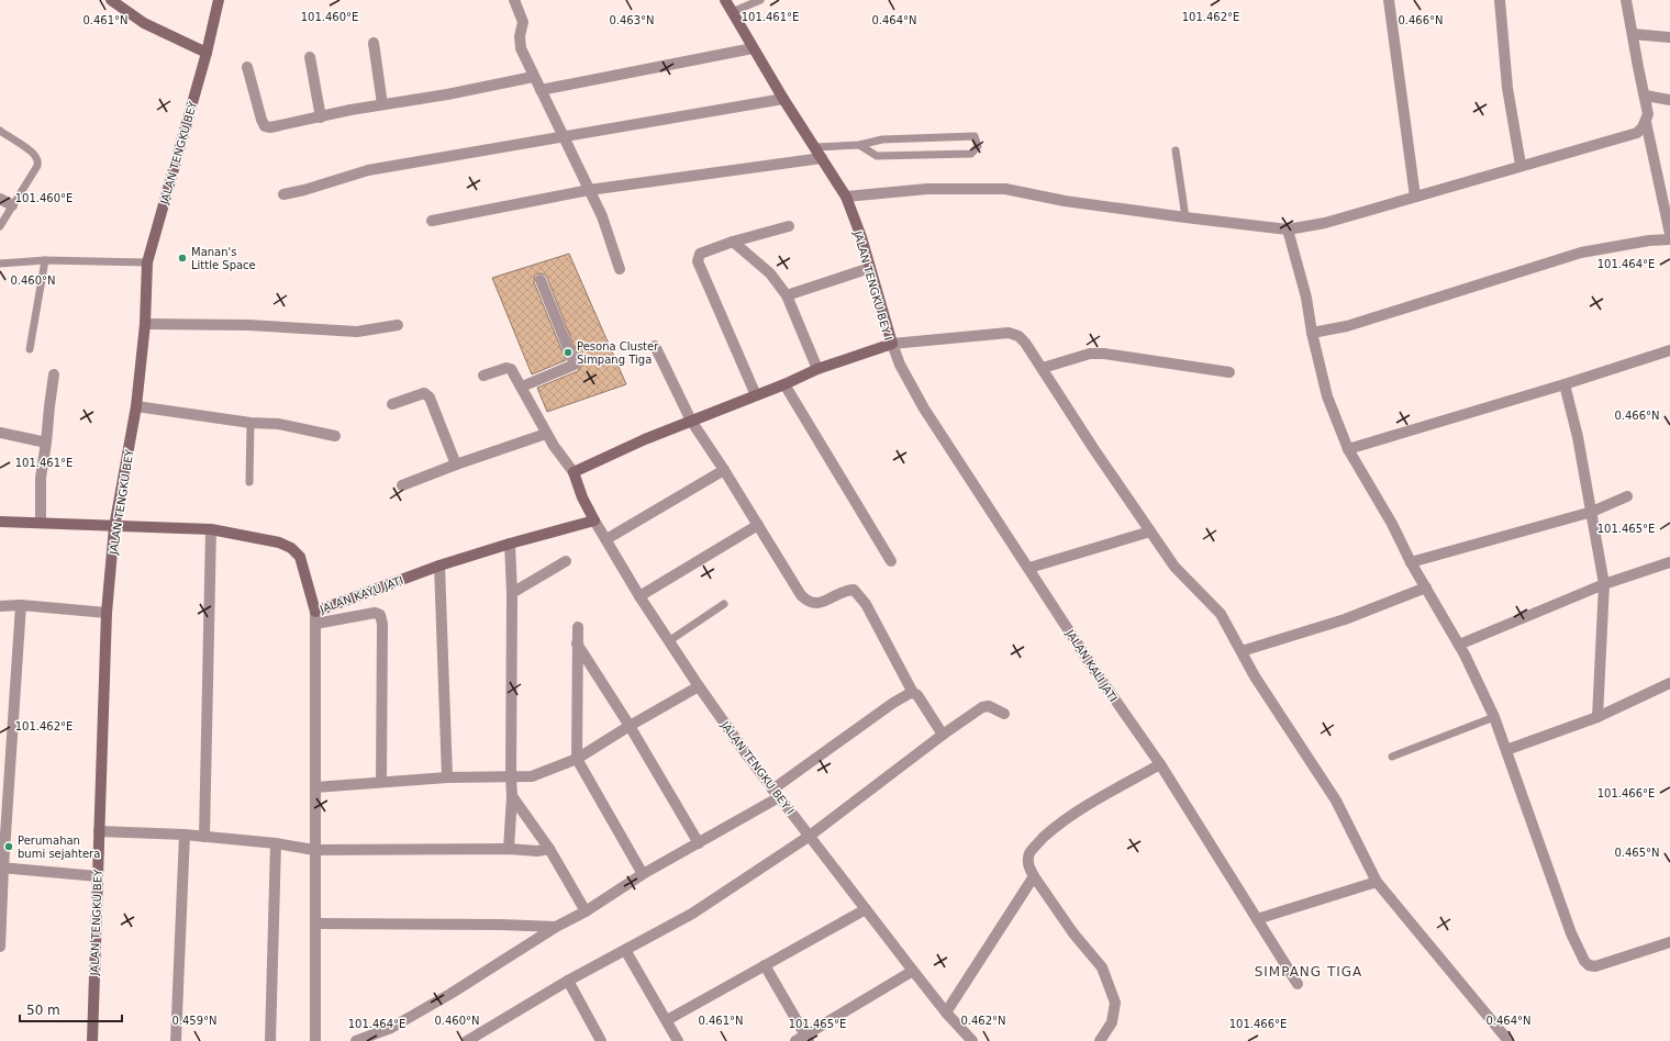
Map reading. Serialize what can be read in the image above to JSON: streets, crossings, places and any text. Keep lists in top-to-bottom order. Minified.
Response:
{"streets":{"street":["JALAN TENGKU BEY","JALAN TENGKU BEY I","JALAN KAYU JATI","JALAN KALI JATI"]},"crossings":[["JALAN TENGKU BEY","JALAN KAYU JATI"],["JALAN TENGKU BEY I","JALAN KAYU JATI"],["JALAN TENGKU BEY I","JALAN KALI JATI"]],"districts":["SIMPANG TIGA"],"places":["Manan's Little Space","Pesona Cluster Simpang Tiga","Perumahan bumi sejahtera"],"scale_bar":"50 m","coordinates":["101.462°E","101.460°E","101.461°E","0.461°N","0.463°N","0.464°N","0.466°N","101.464°E","0.460°N","101.465°E","101.466°E","0.465°N","0.459°N","0.462°N"]}
